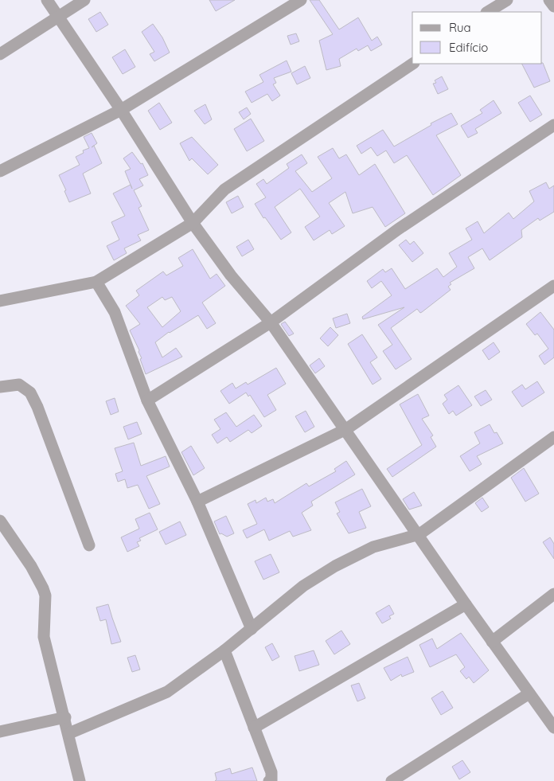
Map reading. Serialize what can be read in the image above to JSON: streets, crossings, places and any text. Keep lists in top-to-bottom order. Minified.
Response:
{"legend":["Rua","Edifício"]}
